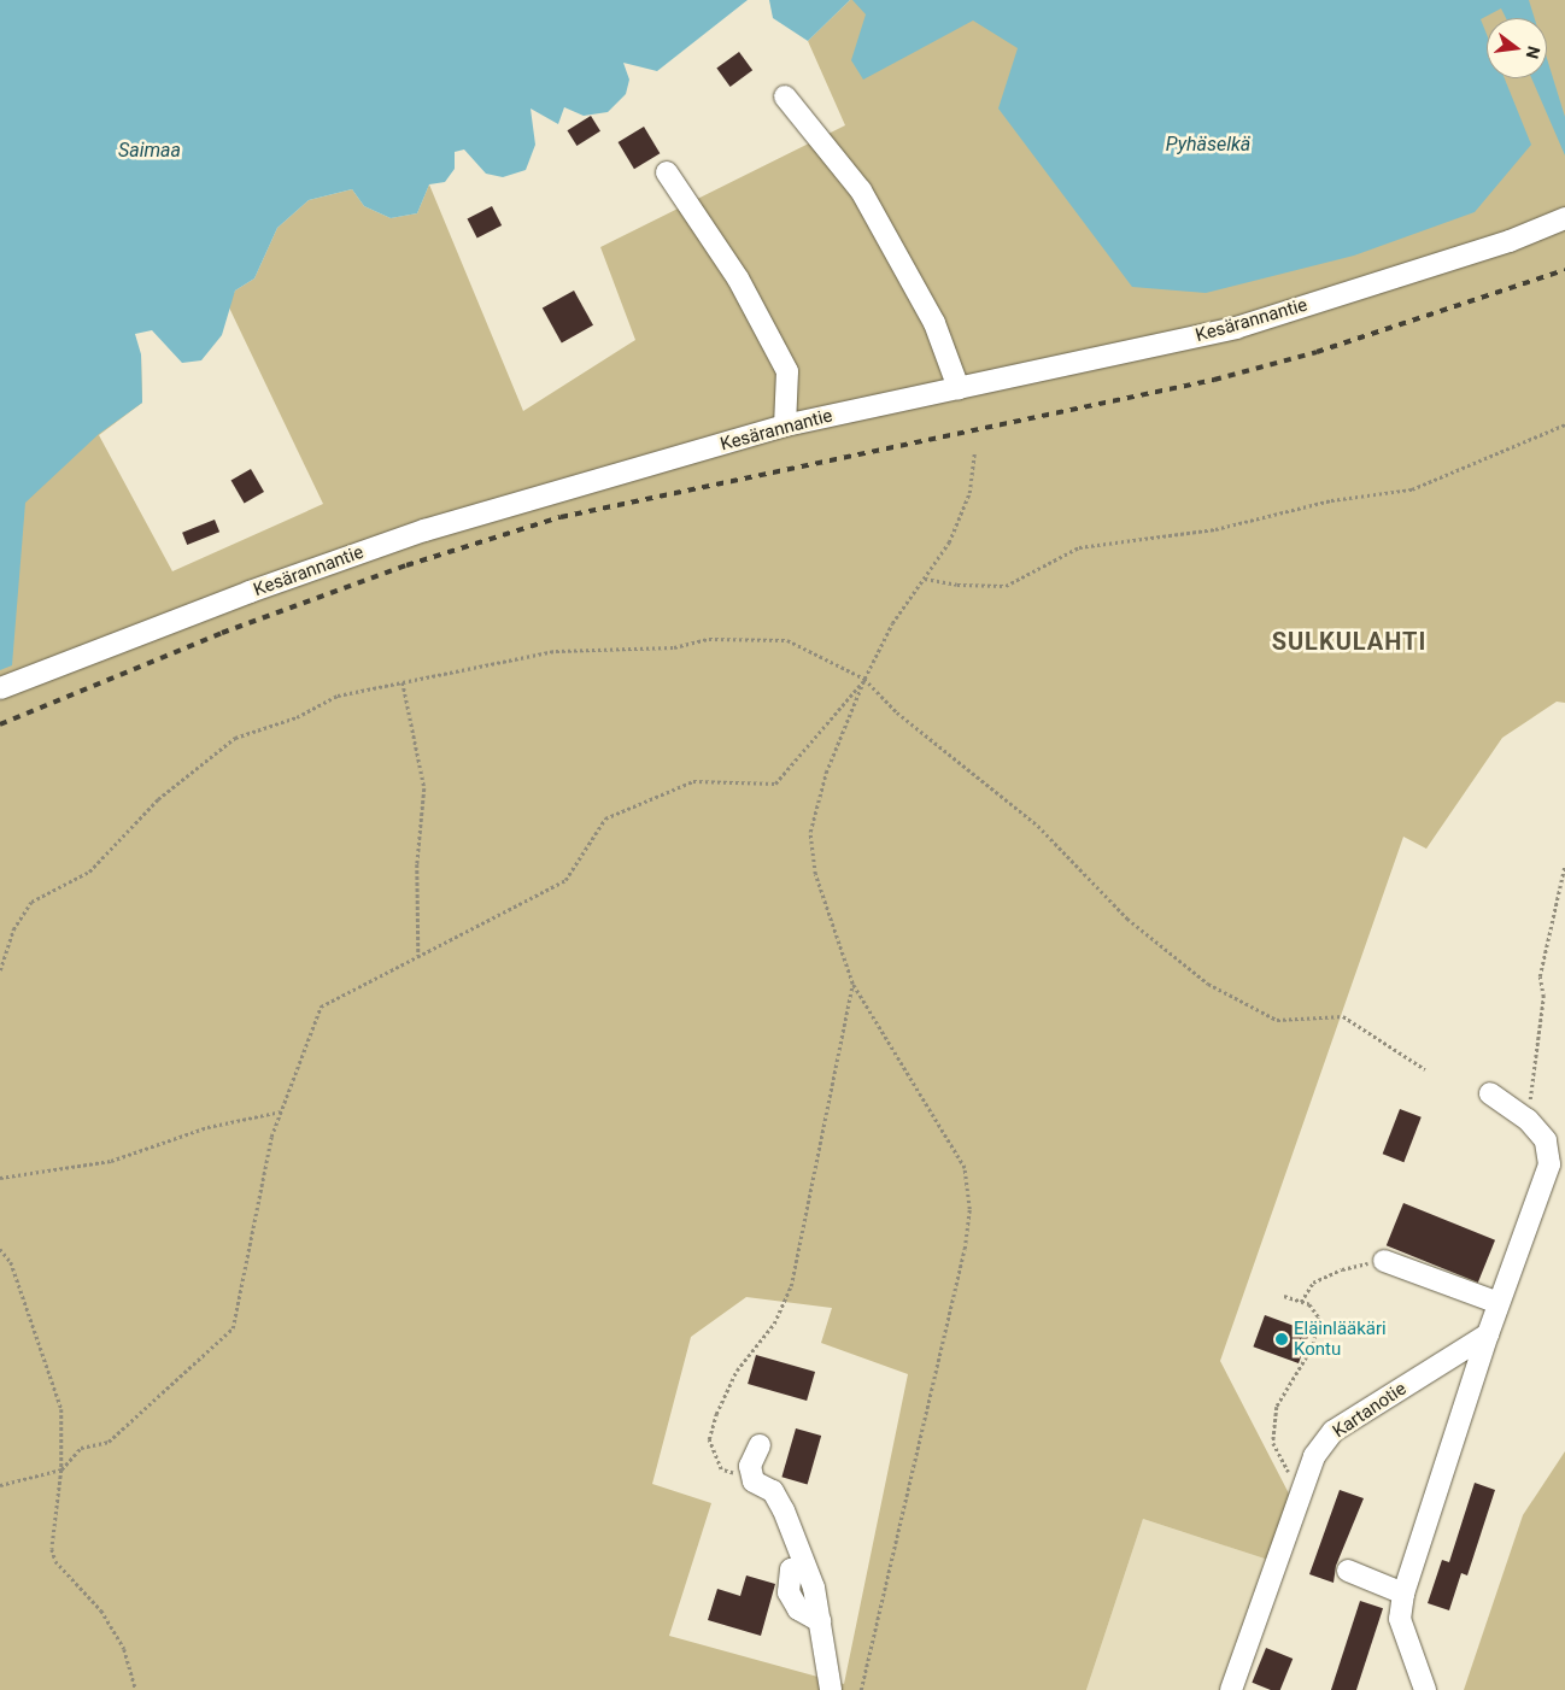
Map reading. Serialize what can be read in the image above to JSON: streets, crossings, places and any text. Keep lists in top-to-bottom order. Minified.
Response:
{"streets":{"street":["Kesärannantie","Kartanotie"]},"districts":["SULKULAHTI"],"water":["Pyhäselkä","Saimaa"],"places":["Eläinlääkäri Kontu"],"north":"right"}
